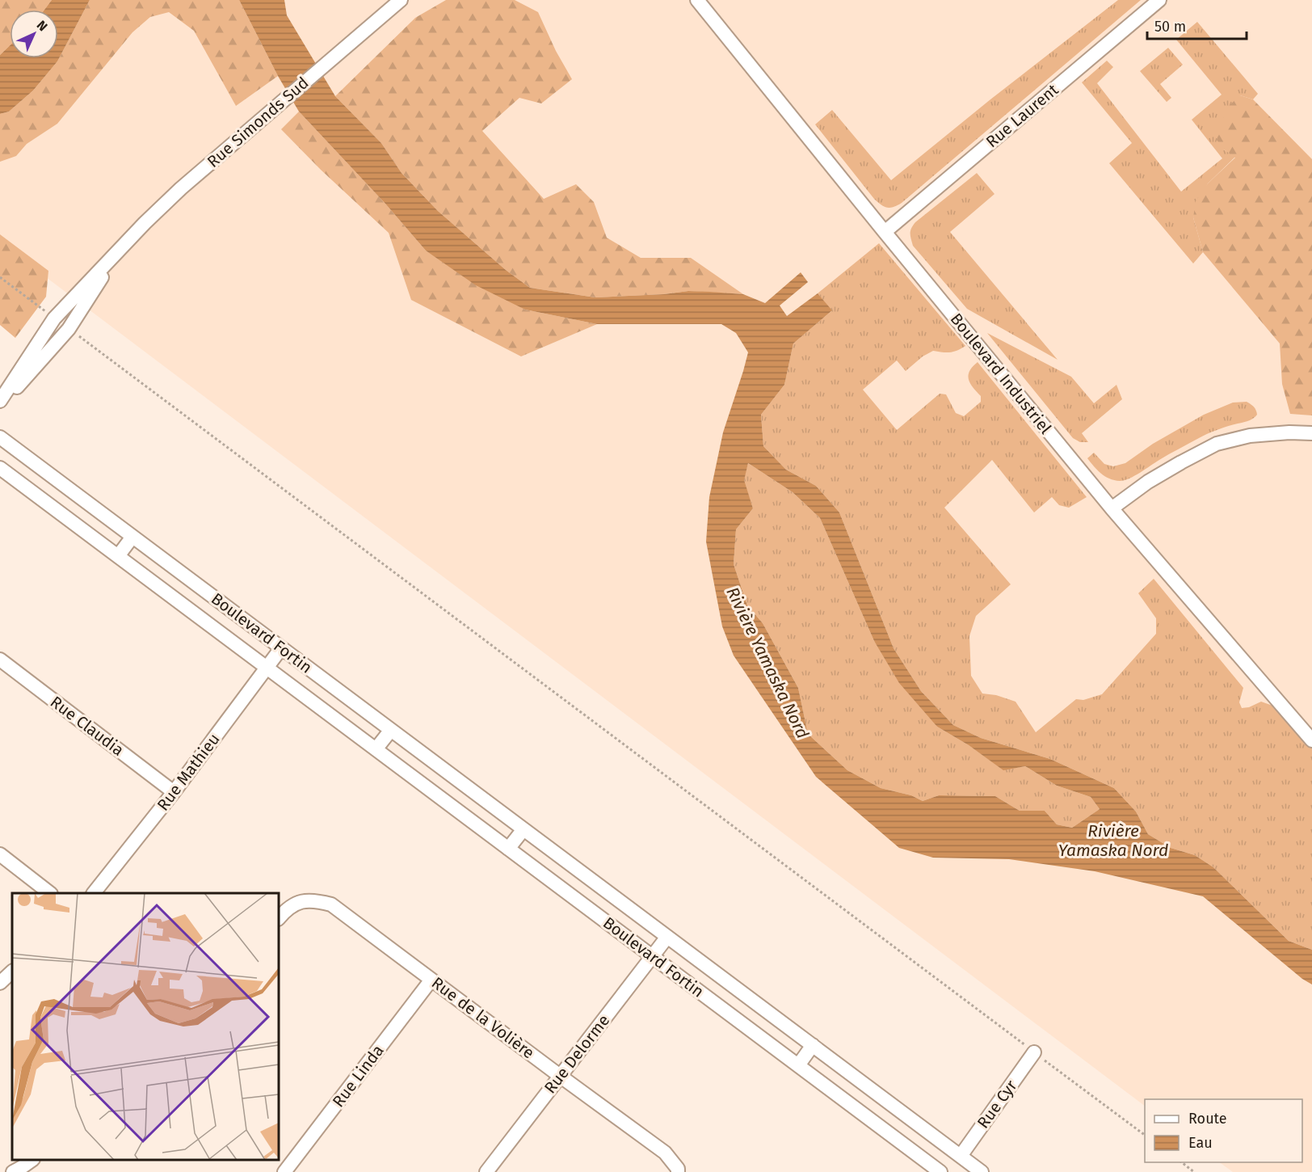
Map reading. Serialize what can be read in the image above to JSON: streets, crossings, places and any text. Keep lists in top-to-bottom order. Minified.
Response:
{"streets":{"street":["Rue Laurent","Rue Simonds Sud","Boulevard Industriel","Boulevard Fortin","Rue Claudia","Rue Mathieu","Rue de la Volière","Rue Delorme","Rue Linda","Rue Cyr"]},"crossings":[["Rue Laurent","Boulevard Industriel"],["Boulevard Fortin","Rue Mathieu"],["Boulevard Fortin","Rue Delorme"],["Boulevard Fortin","Rue Cyr"],["Rue Claudia","Rue Mathieu"],["Rue de la Volière","Rue Delorme"],["Rue de la Volière","Rue Linda"]],"water":["Rivière Yamaska Nord"],"legend":["Route","Eau"],"scale_bar":"50 m","north":"top right"}
